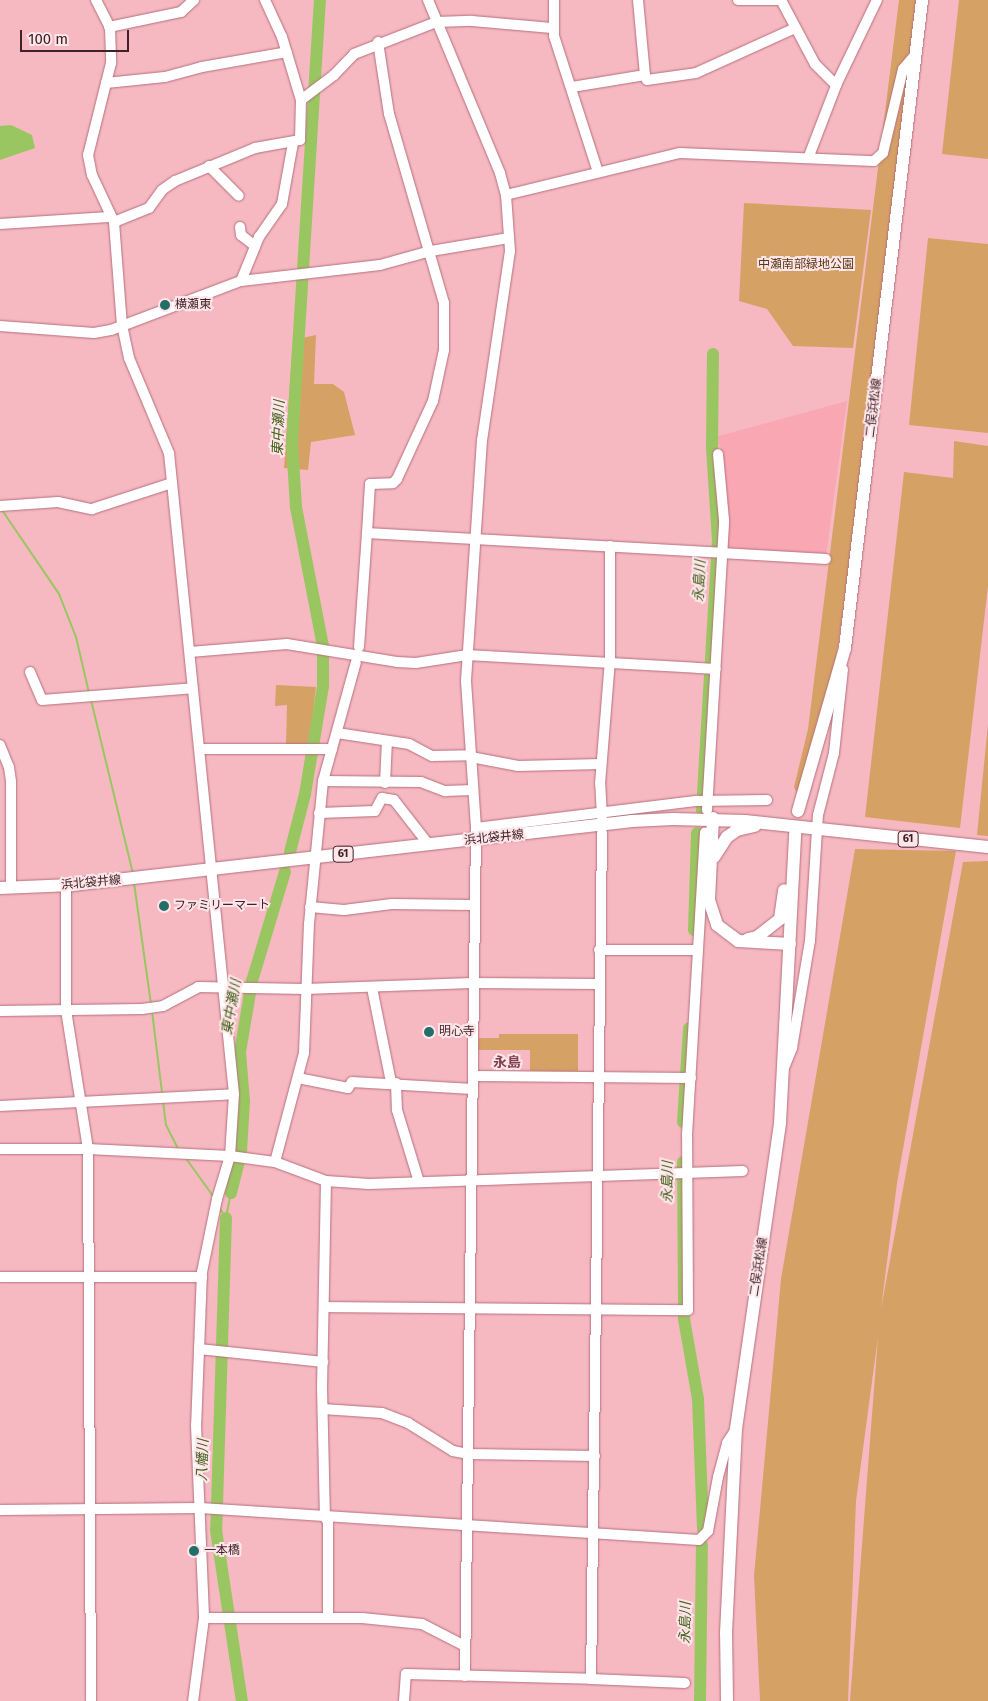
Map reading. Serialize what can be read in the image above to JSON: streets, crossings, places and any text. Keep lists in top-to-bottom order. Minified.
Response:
{"streets":{"main road":["二俣浜松線","浜北袋井線","61"]},"districts":["永島"],"water":["東中瀬川","永島川","八幡川"],"parks":["中瀬南部緑地公園"],"places":["横瀬東","ファミリーマート","明心寺","一本橋"],"scale_bar":"100 m"}
